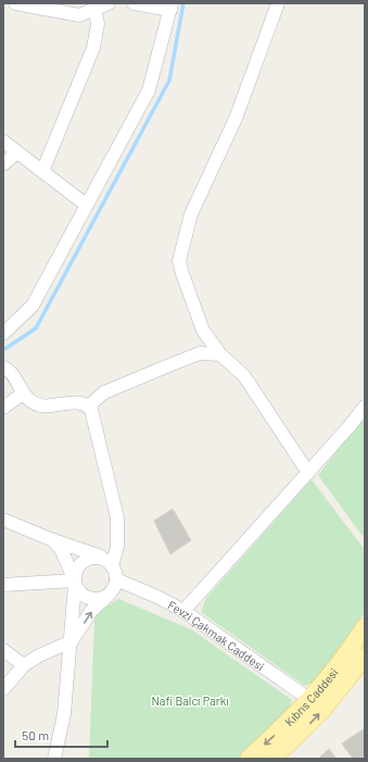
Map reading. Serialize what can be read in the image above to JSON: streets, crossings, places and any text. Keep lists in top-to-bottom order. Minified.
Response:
{"streets":{"main road":["Kıbrıs Caddesi"],"street":["Fevzi Çakmak Caddesi"]},"crossings":[["Fevzi Çakmak Caddesi","Kıbrıs Caddesi"]],"parks":["Nafi Balcı Parkı"],"scale_bar":"50 m"}
